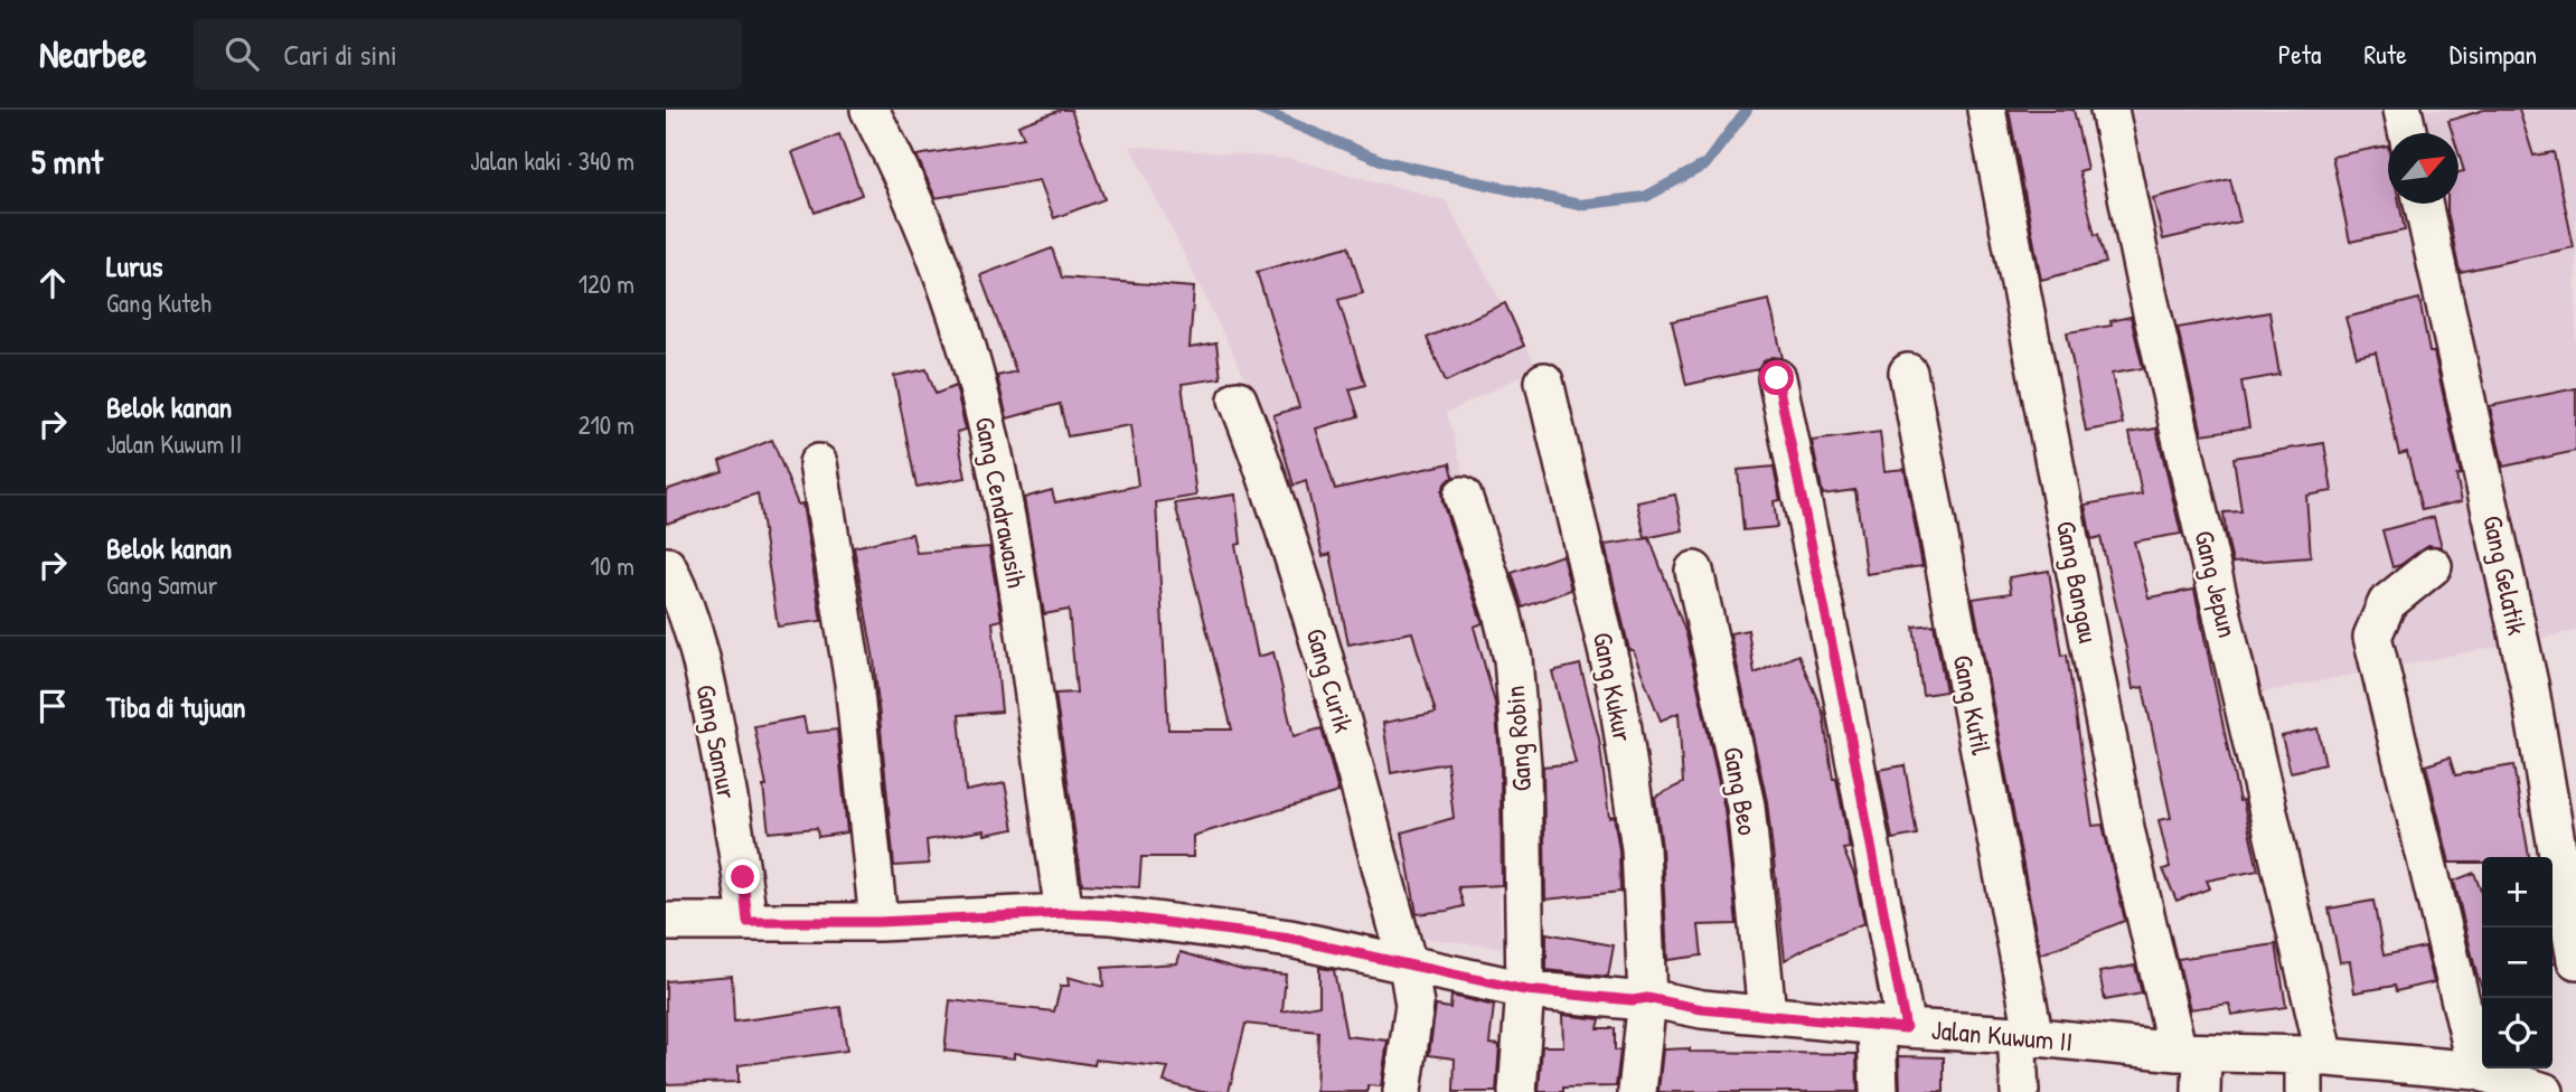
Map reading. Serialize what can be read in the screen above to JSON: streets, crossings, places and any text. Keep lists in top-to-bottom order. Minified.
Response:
{"streets":{"street":["Gang Cendrawasih","Gang Gelatik","Gang Bangau","Gang Jepun","Gang Curik","Gang Kukur","Gang Kutil","Gang Robin","Gang Samur","Gang Beo","Jalan Kuwum II"]},"crossings":[["Gang Cendrawasih","Jalan Kuwum II"],["Gang Bangau","Jalan Kuwum II"],["Gang Jepun","Jalan Kuwum II"],["Gang Curik","Jalan Kuwum II"],["Gang Kukur","Jalan Kuwum II"],["Gang Kutil","Jalan Kuwum II"],["Gang Robin","Jalan Kuwum II"],["Gang Samur","Jalan Kuwum II"],["Gang Beo","Jalan Kuwum II"]],"north":"top right","page":{"header":"Nearbee","search":"Cari di sini","nav":["Peta","Rute","Disimpan"],"heading":["5 mnt","Jalan kaki · 340 m"],"list":[["Lurus","Gang Kuteh","120 m"],["Belok kanan","Jalan Kuwum II","210 m"],["Belok kanan","Gang Samur","10 m"],"Tiba di tujuan"],"map_buttons":["+","−"]}}
